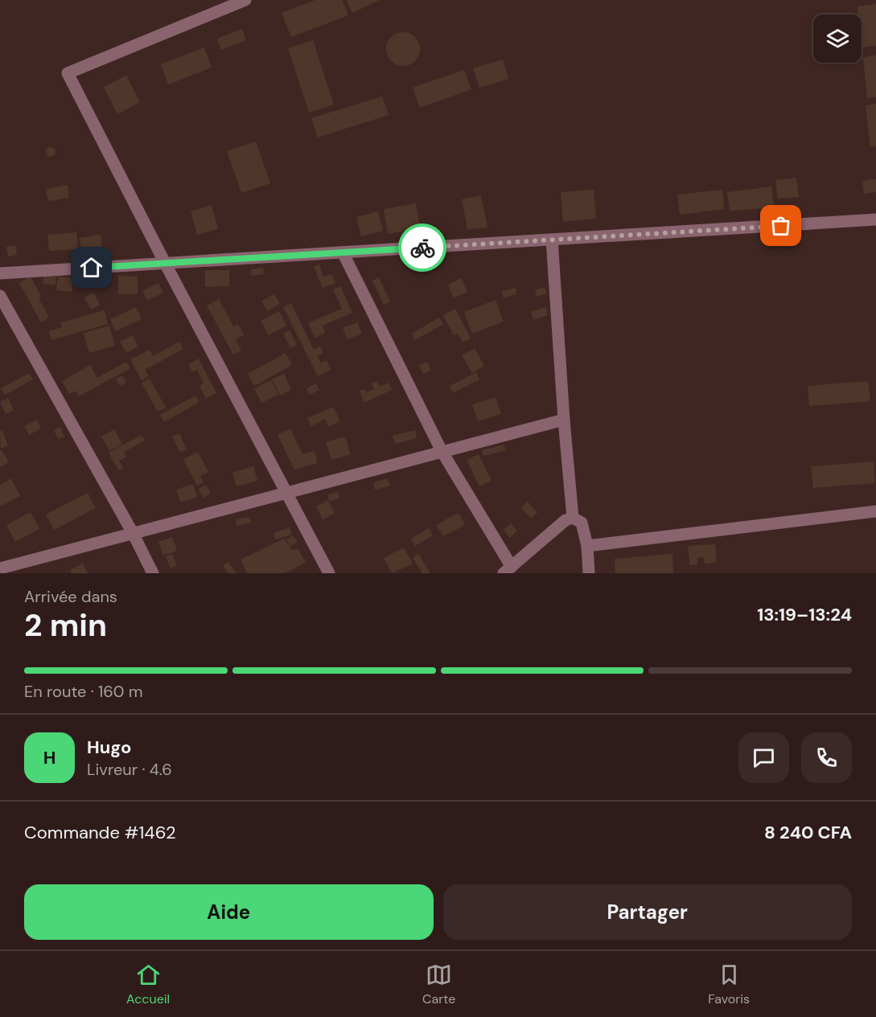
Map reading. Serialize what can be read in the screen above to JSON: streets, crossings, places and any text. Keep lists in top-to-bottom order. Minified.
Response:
{"page":{"heading":["2 min","Arrivée dans","13:19–13:24"],"panel":["Hugo","Livreur · 4.6","Commande #1462","8 240 CFA"],"bar":"En route · 160 m","round":"H","buttons":["Aide","Partager"],"tabs":["Accueil","Carte","Favoris"]}}
